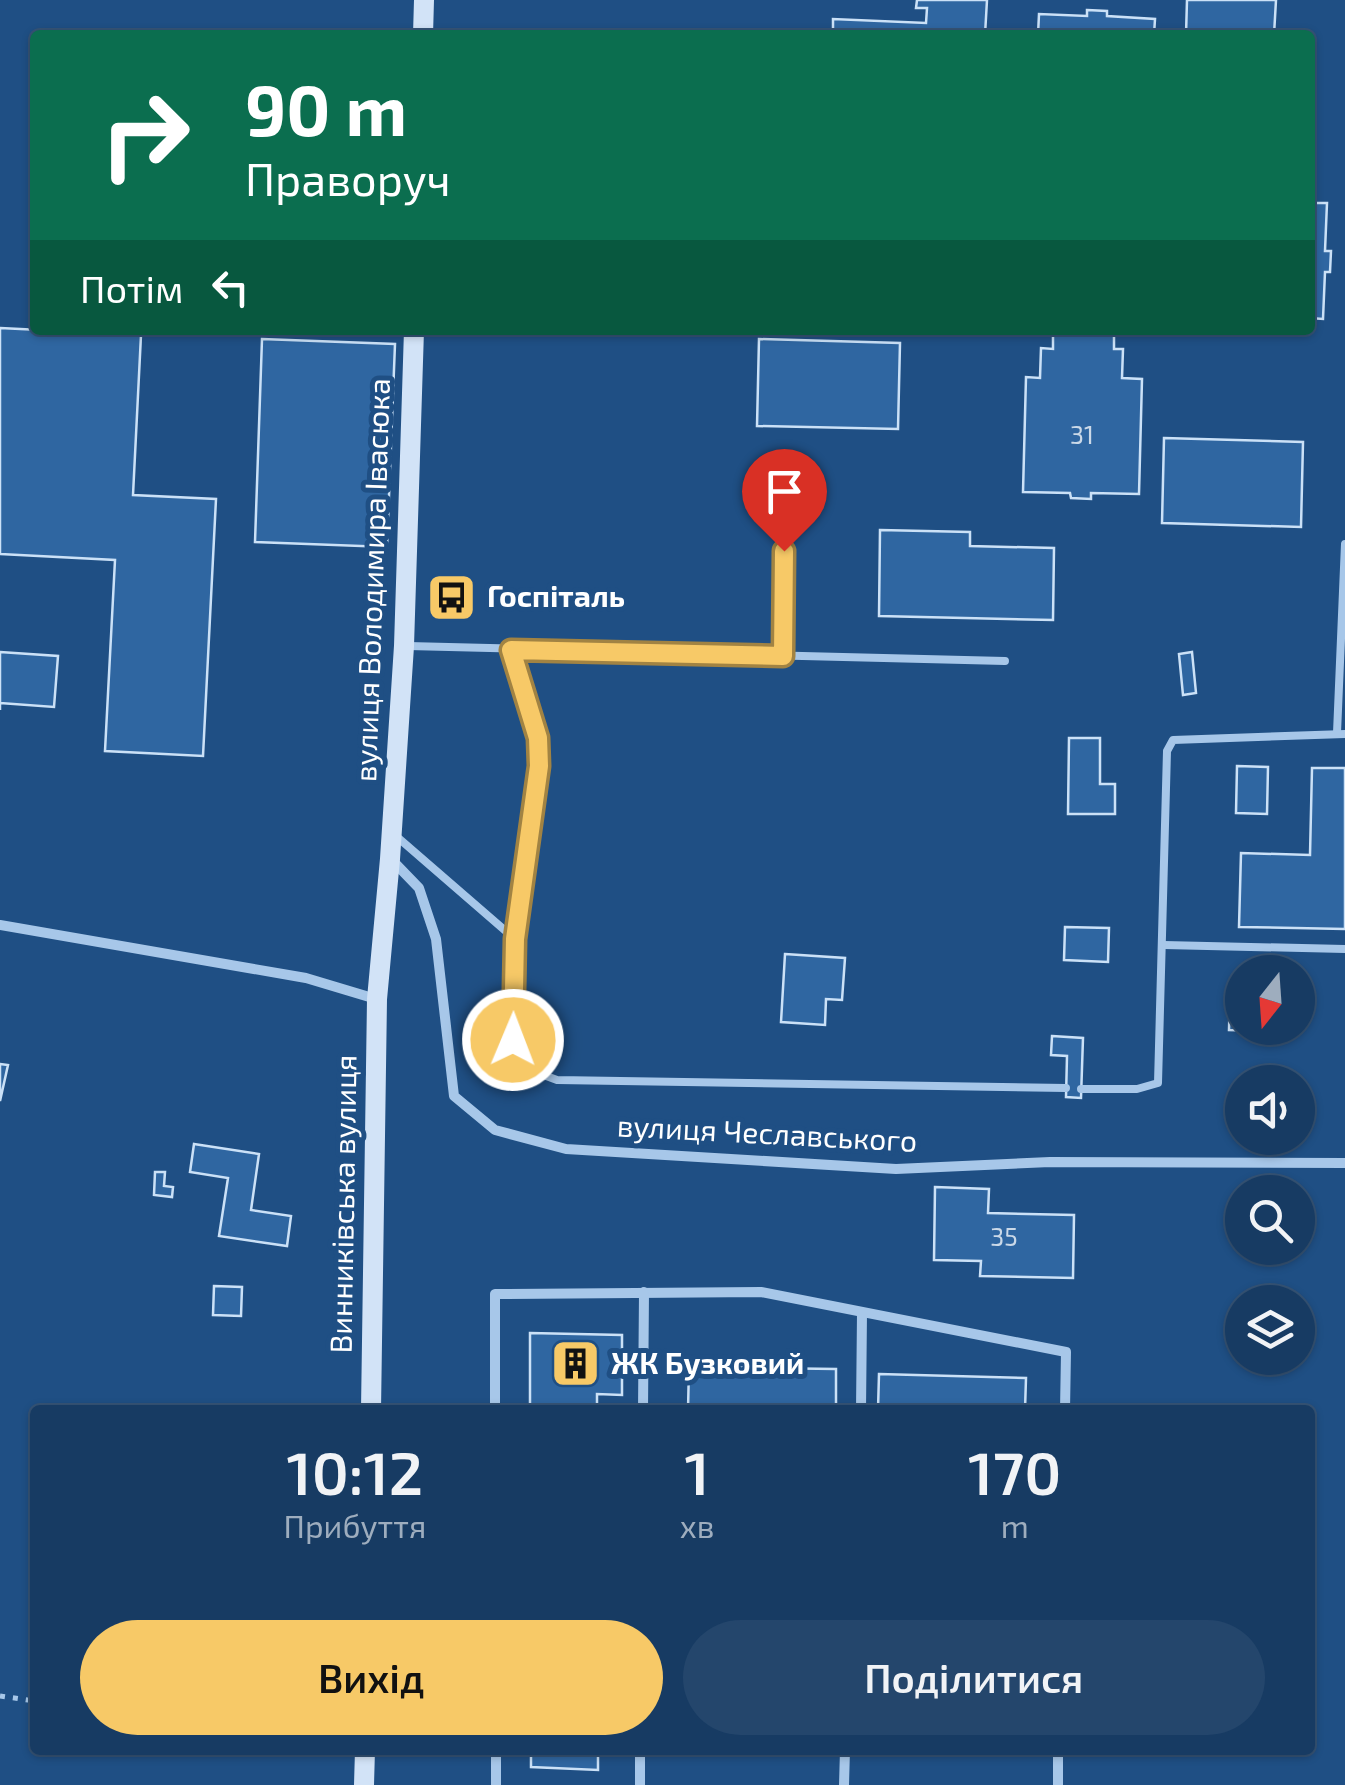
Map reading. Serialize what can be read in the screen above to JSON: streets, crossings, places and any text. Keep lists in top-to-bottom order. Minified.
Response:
{"streets":{"main road":["вулиця Володимира Івасюка","Винниківська вулиця"],"street":["вулиця Чеславського"]},"crossings":[["вулиця Володимира Івасюка","вулиця Чеславського"],["вулиця Володимира Івасюка","Винниківська вулиця"],["вулиця Чеславського","Винниківська вулиця"]],"places":{"bus stop":["Госпіталь"],"building":["ЖК Бузковий"]},"house_numbers":["31","35"],"north":"bottom","page":{"turn":["90 m","Праворуч"],"then":"Потім","eta":["10:12","Прибуття","1","хв","170","m"],"buttons":["Вихід","Поділитися"]}}
